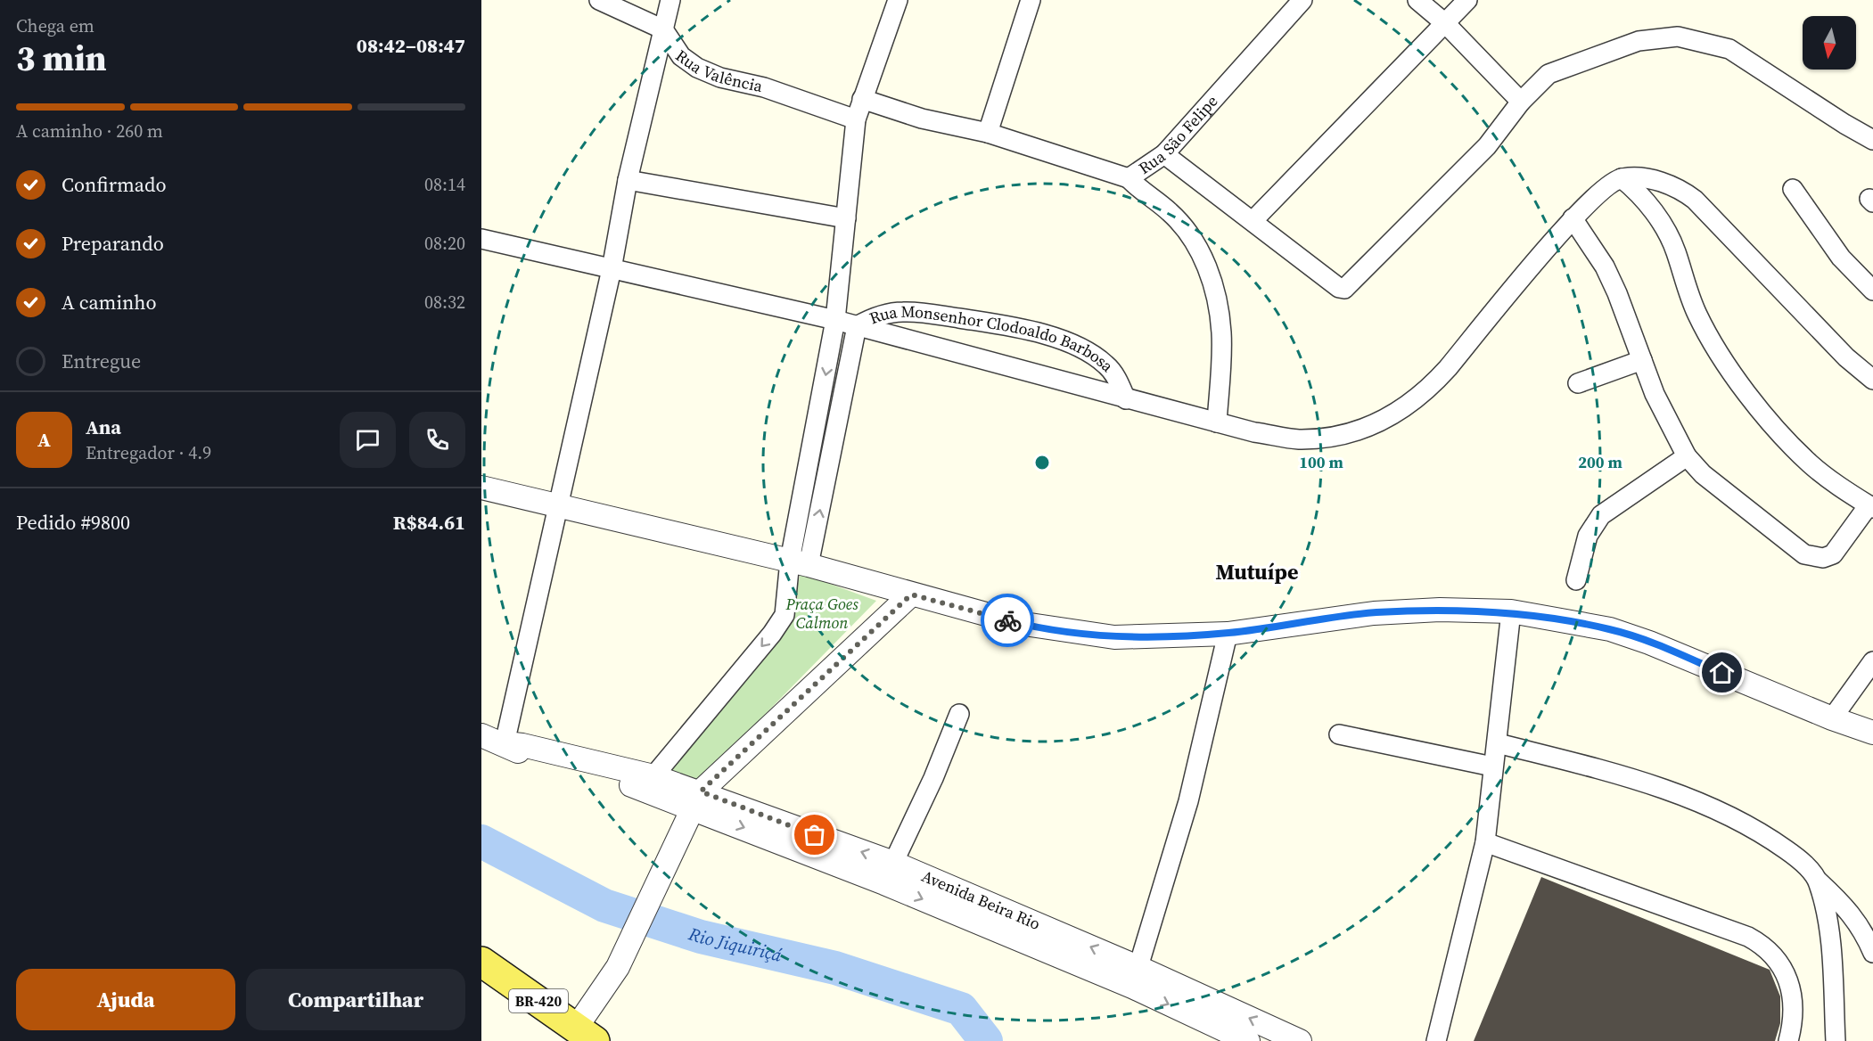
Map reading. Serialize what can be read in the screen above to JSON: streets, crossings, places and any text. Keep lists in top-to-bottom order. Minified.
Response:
{"streets":{"main road":["BR-420"],"street":["Rua Valência","Rua São Felipe","Rua Monsenhor Clodoaldo Barbosa","Avenida Beira Rio"]},"districts":["Mutuípe"],"water":["Rio Jiquiriçá"],"parks":["Praça Goes Calmon"],"north":"bottom","page":{"heading":["3 min","Chega em","08:42–08:47"],"panel":["Ana","Entregador · 4.9","Pedido #9800","R$84.61"],"bar":"A caminho · 260 m","list":[["Confirmado","08:14"],["Preparando","08:20"],["A caminho","08:32"],"Entregue"],"round":"A","buttons":["Ajuda","Compartilhar"]},"rings":["100 m","200 m"]}
